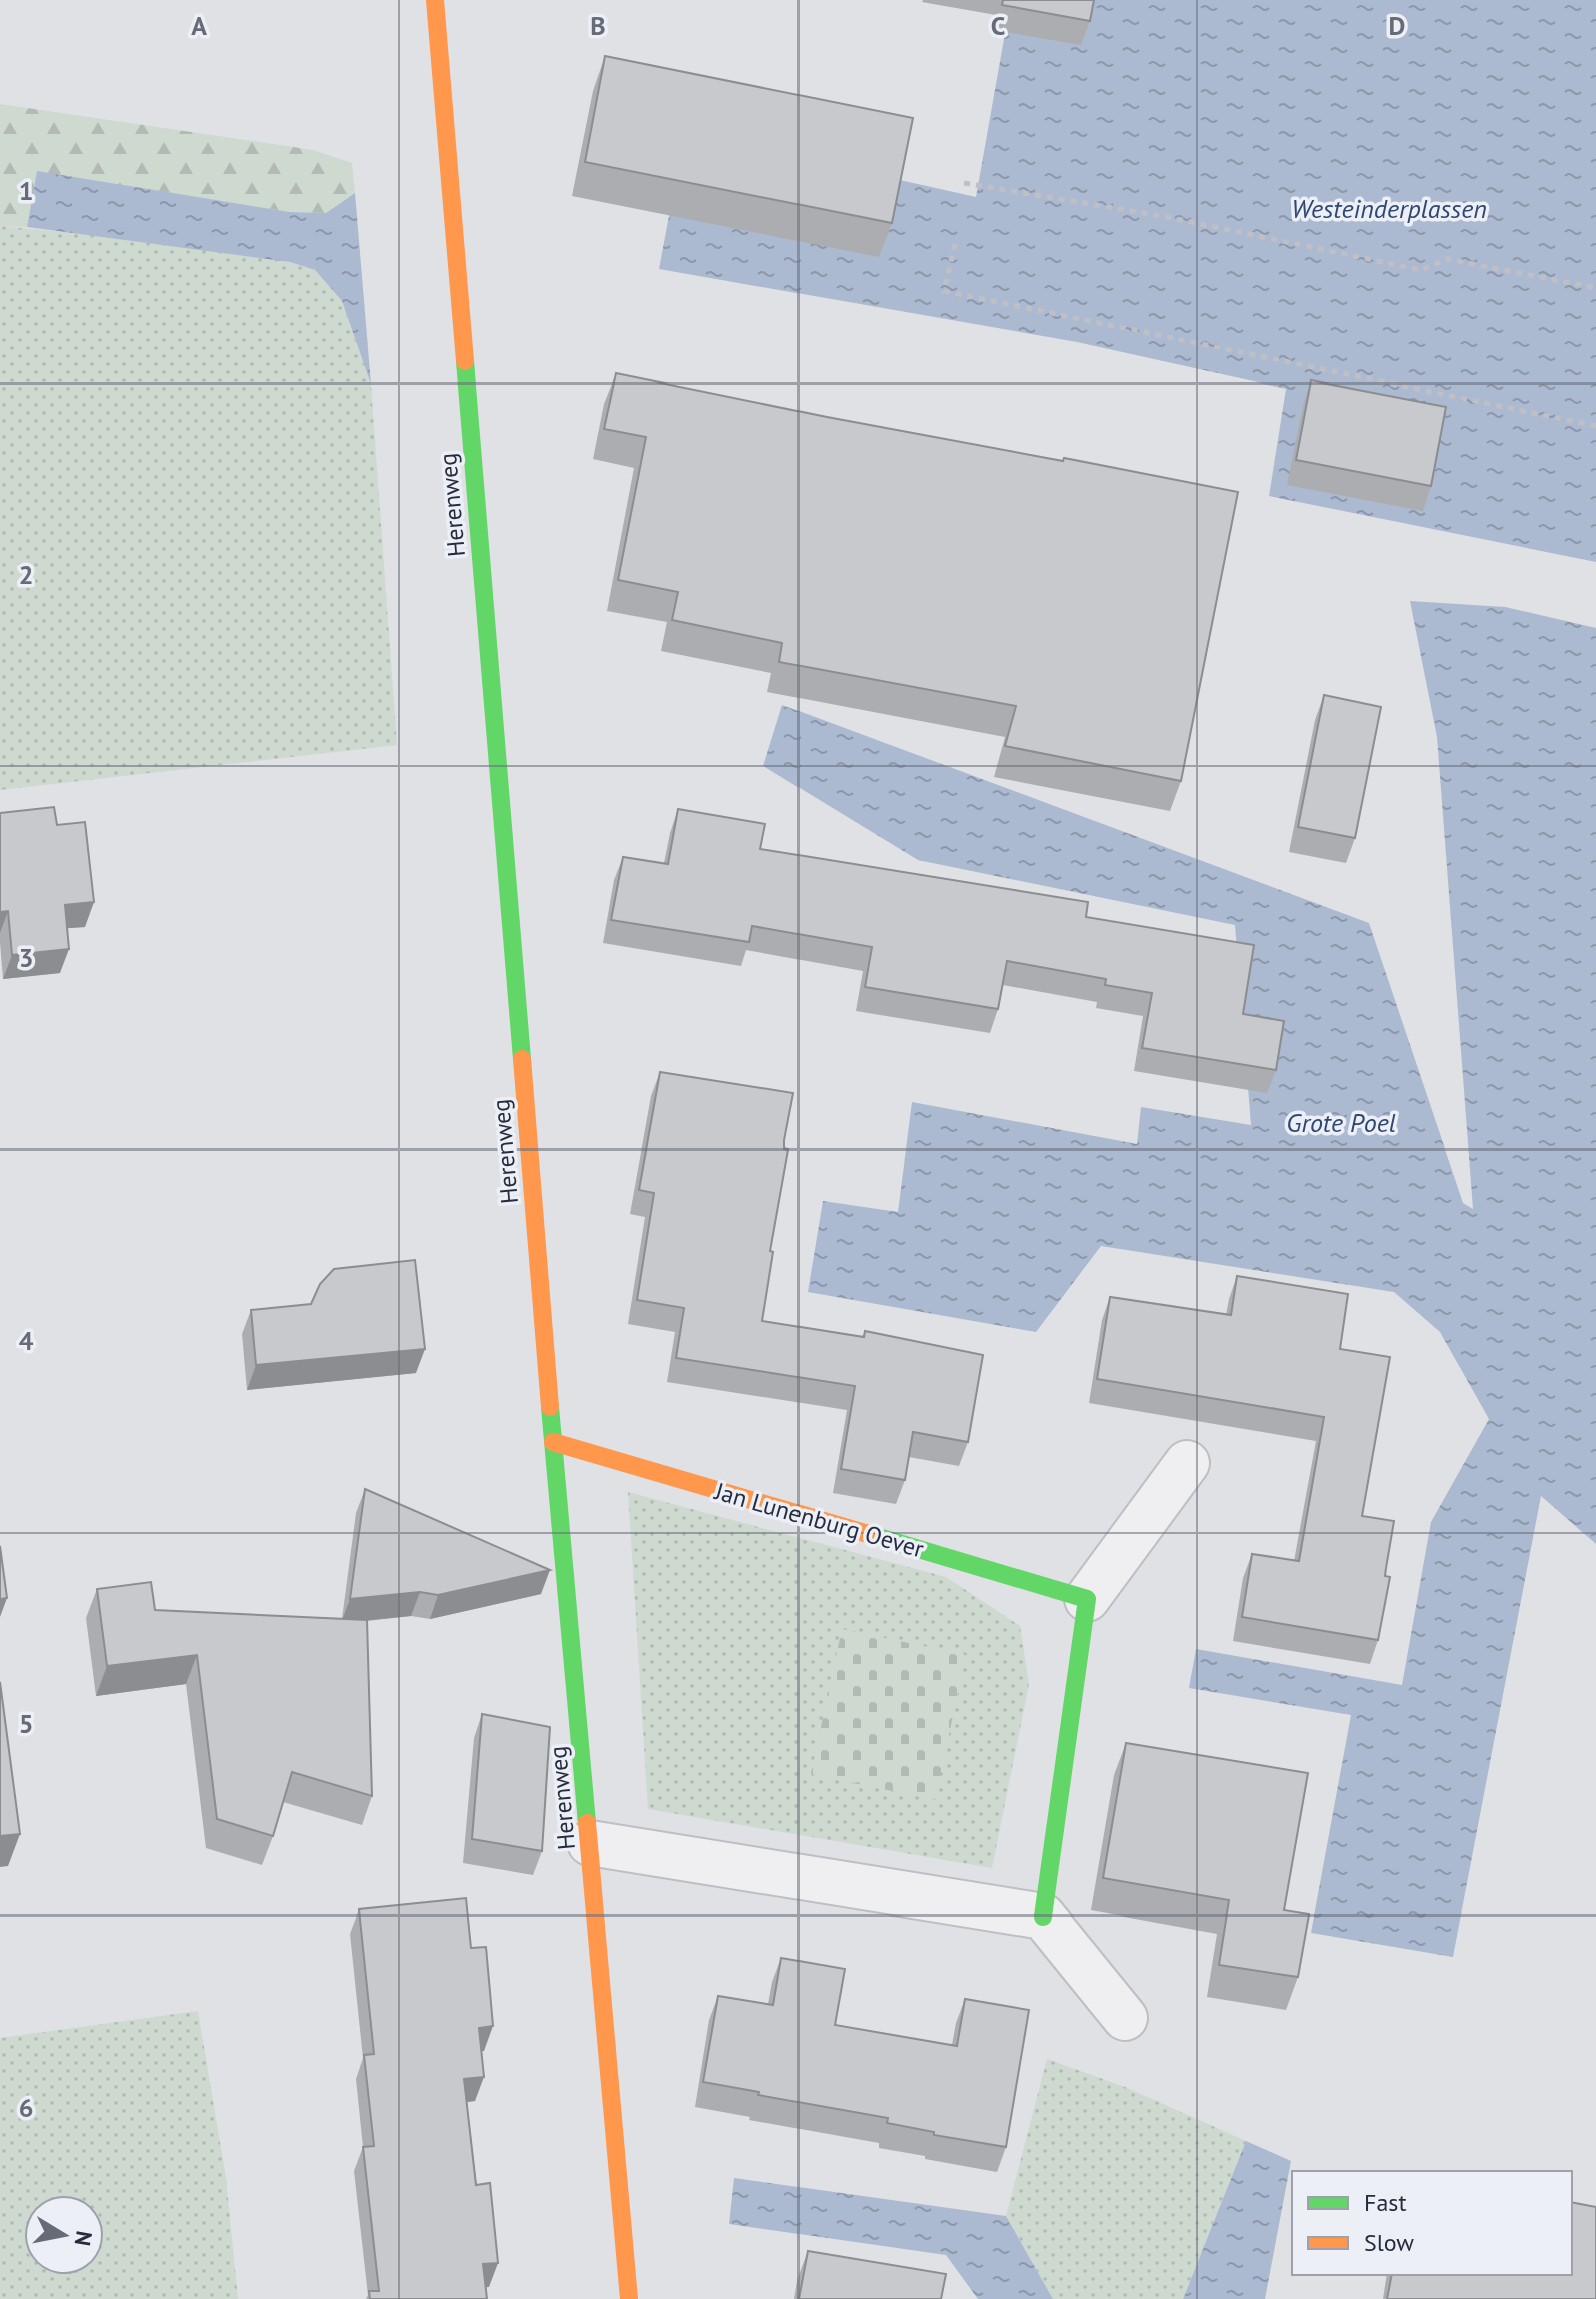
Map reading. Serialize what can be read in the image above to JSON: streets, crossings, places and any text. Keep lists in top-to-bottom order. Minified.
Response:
{"streets":{"street":["Herenweg","Jan Lunenburg Oever"]},"crossings":[["Herenweg","Jan Lunenburg Oever"]],"water":["Westeinderplassen","Grote Poel"],"legend":["Fast","Slow"],"north":"right","grid":{"columns":["A","B","C","D"],"rows":["1","2","3","4","5","6"]}}
